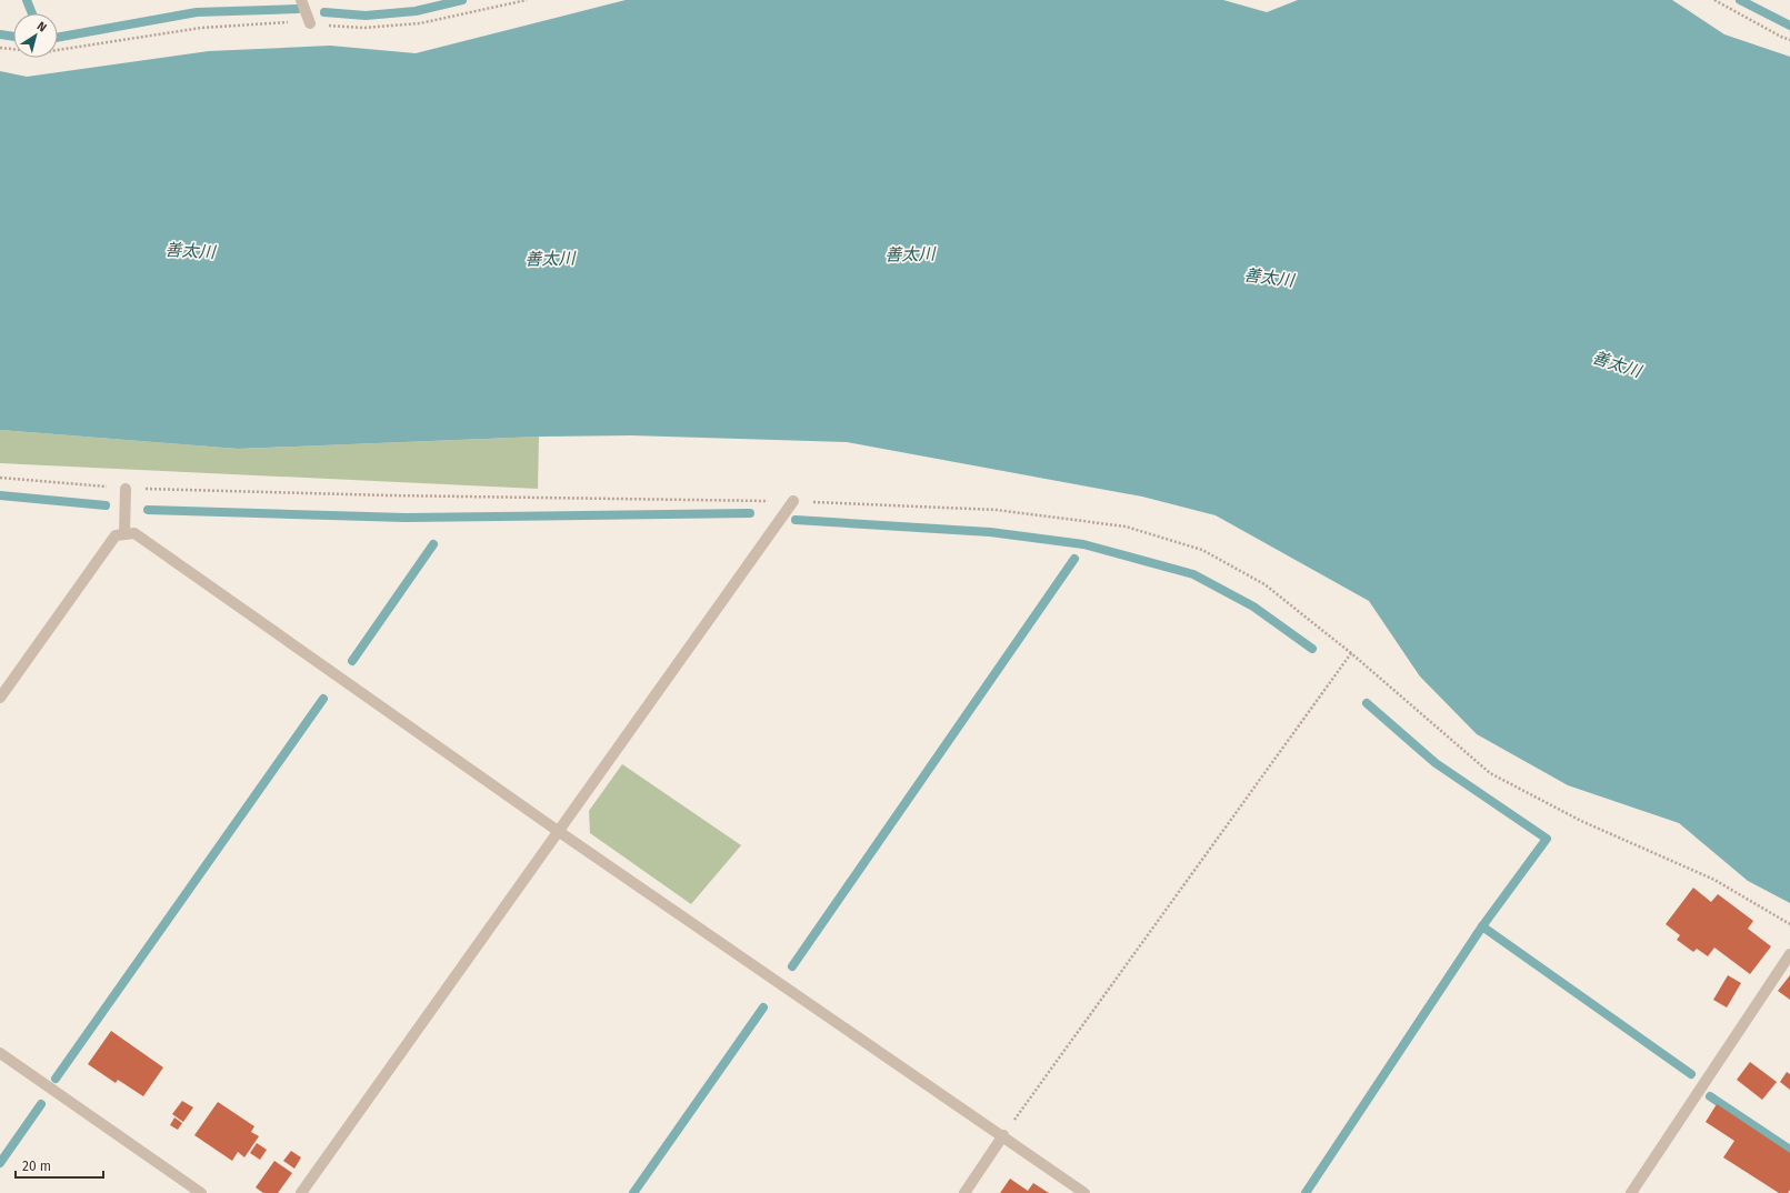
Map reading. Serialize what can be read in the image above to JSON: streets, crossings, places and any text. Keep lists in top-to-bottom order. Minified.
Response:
{"water":["善太川"],"scale_bar":"20 m","north":"top right"}
